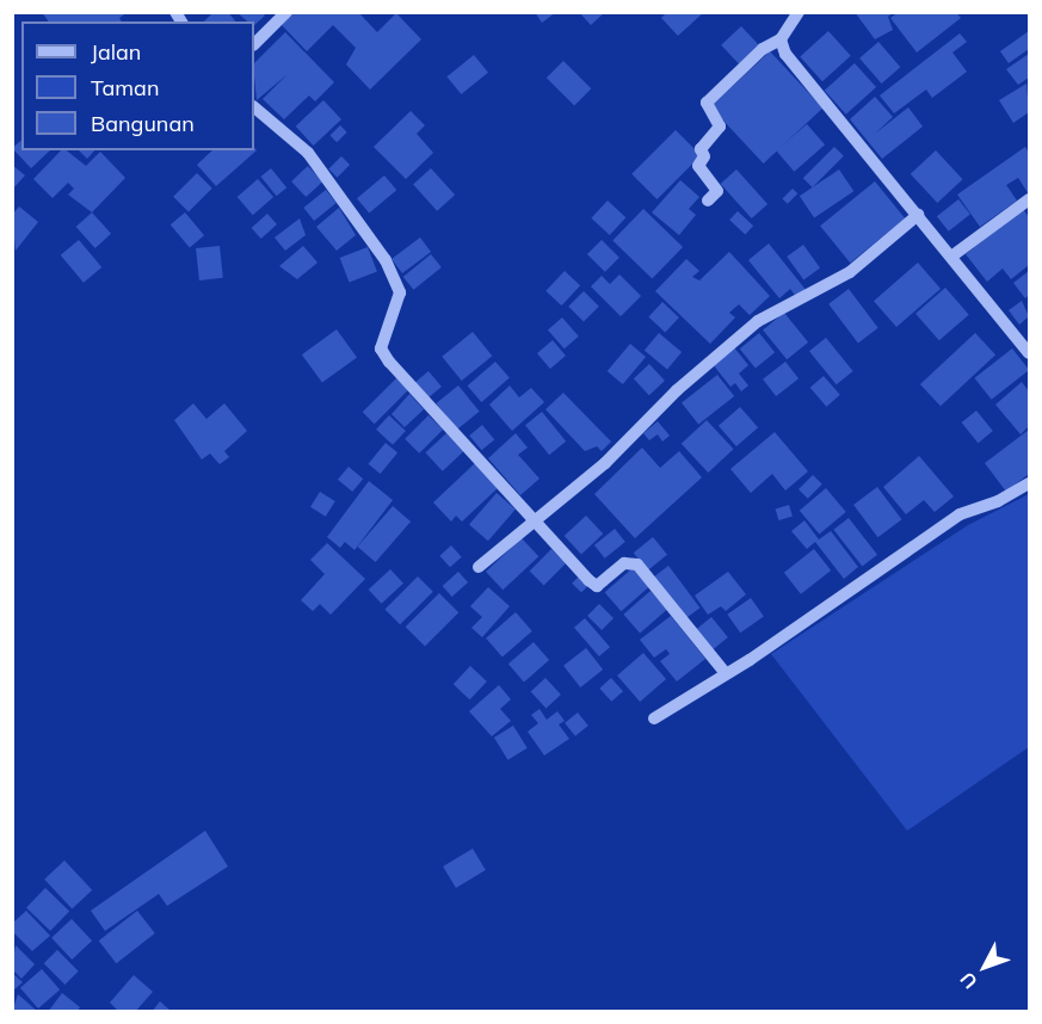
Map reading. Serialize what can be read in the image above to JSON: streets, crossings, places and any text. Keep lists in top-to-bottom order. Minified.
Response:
{"legend":["Jalan","Taman","Bangunan"],"north":"bottom left"}
